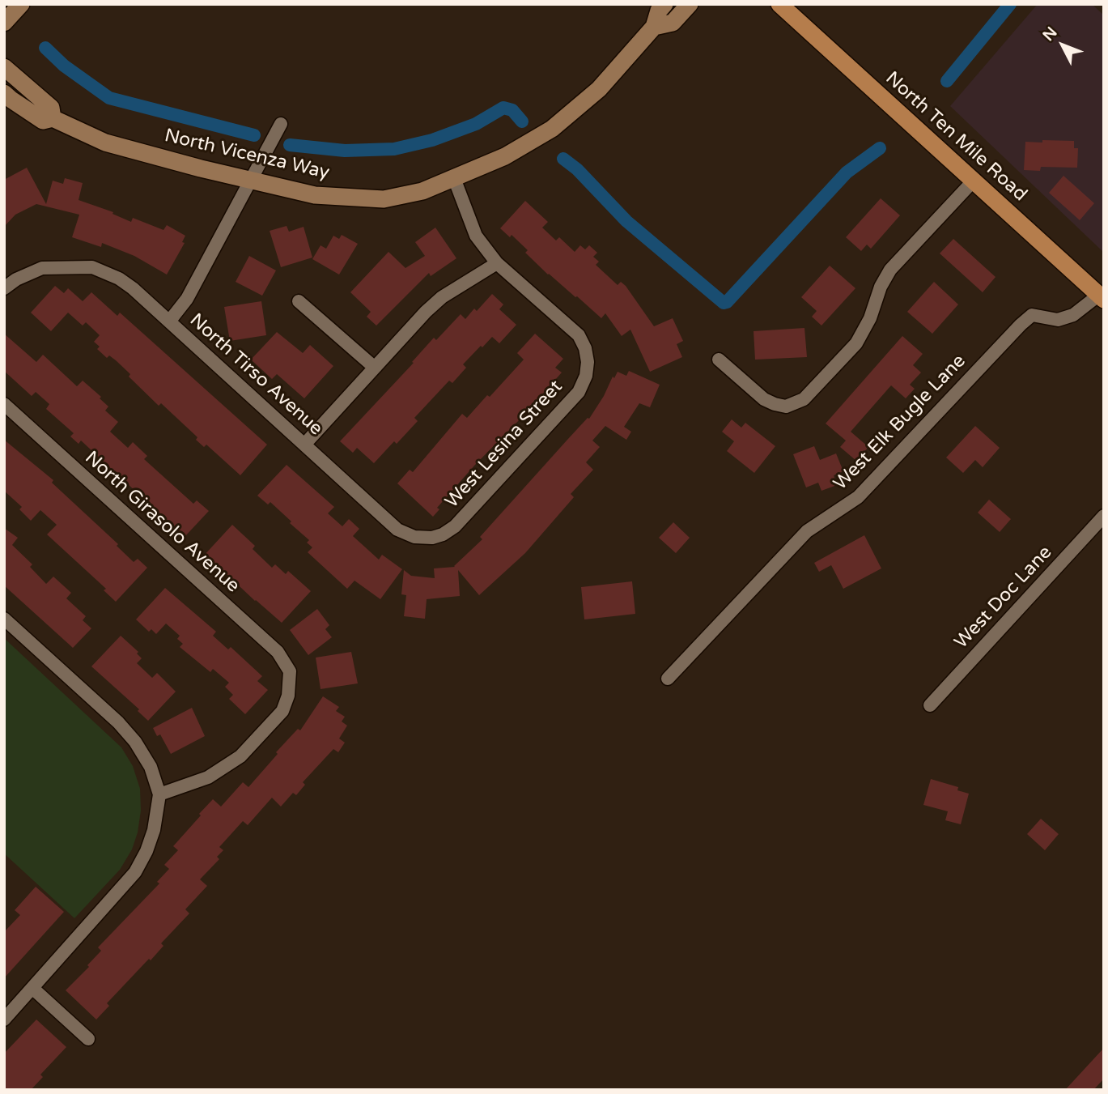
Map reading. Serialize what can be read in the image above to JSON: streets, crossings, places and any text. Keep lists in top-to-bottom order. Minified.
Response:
{"streets":{"main road":["North Ten Mile Road"],"street":["North Vicenza Way","North Tirso Avenue","West Elk Bugle Lane","West Lesina Street","North Girasolo Avenue","West Doc Lane"]},"crossings":[["North Ten Mile Road","West Elk Bugle Lane"],["North Tirso Avenue","West Lesina Street"]],"north":"top left"}
